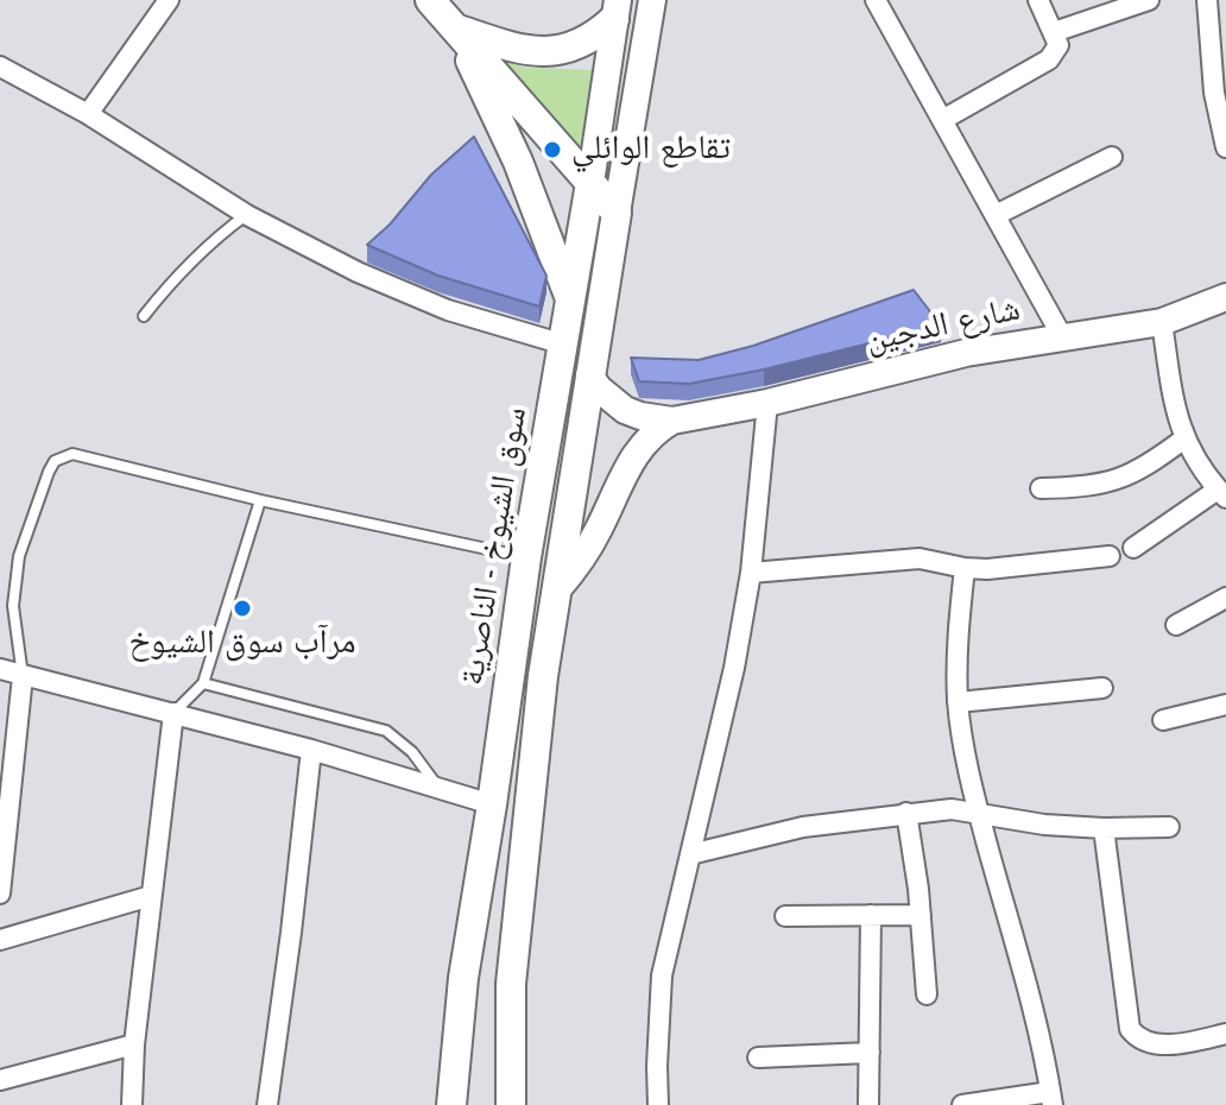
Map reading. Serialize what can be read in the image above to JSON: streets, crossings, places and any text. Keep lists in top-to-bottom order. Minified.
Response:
{"streets":{"main road":["سوق الشيوخ - الناصرية"],"street":["شارع الدجين"]},"crossings":[["شارع الدجين","سوق الشيوخ - الناصرية"]],"places":["تقاطع الوائلي","مرآب سوق الشيوخ"]}
